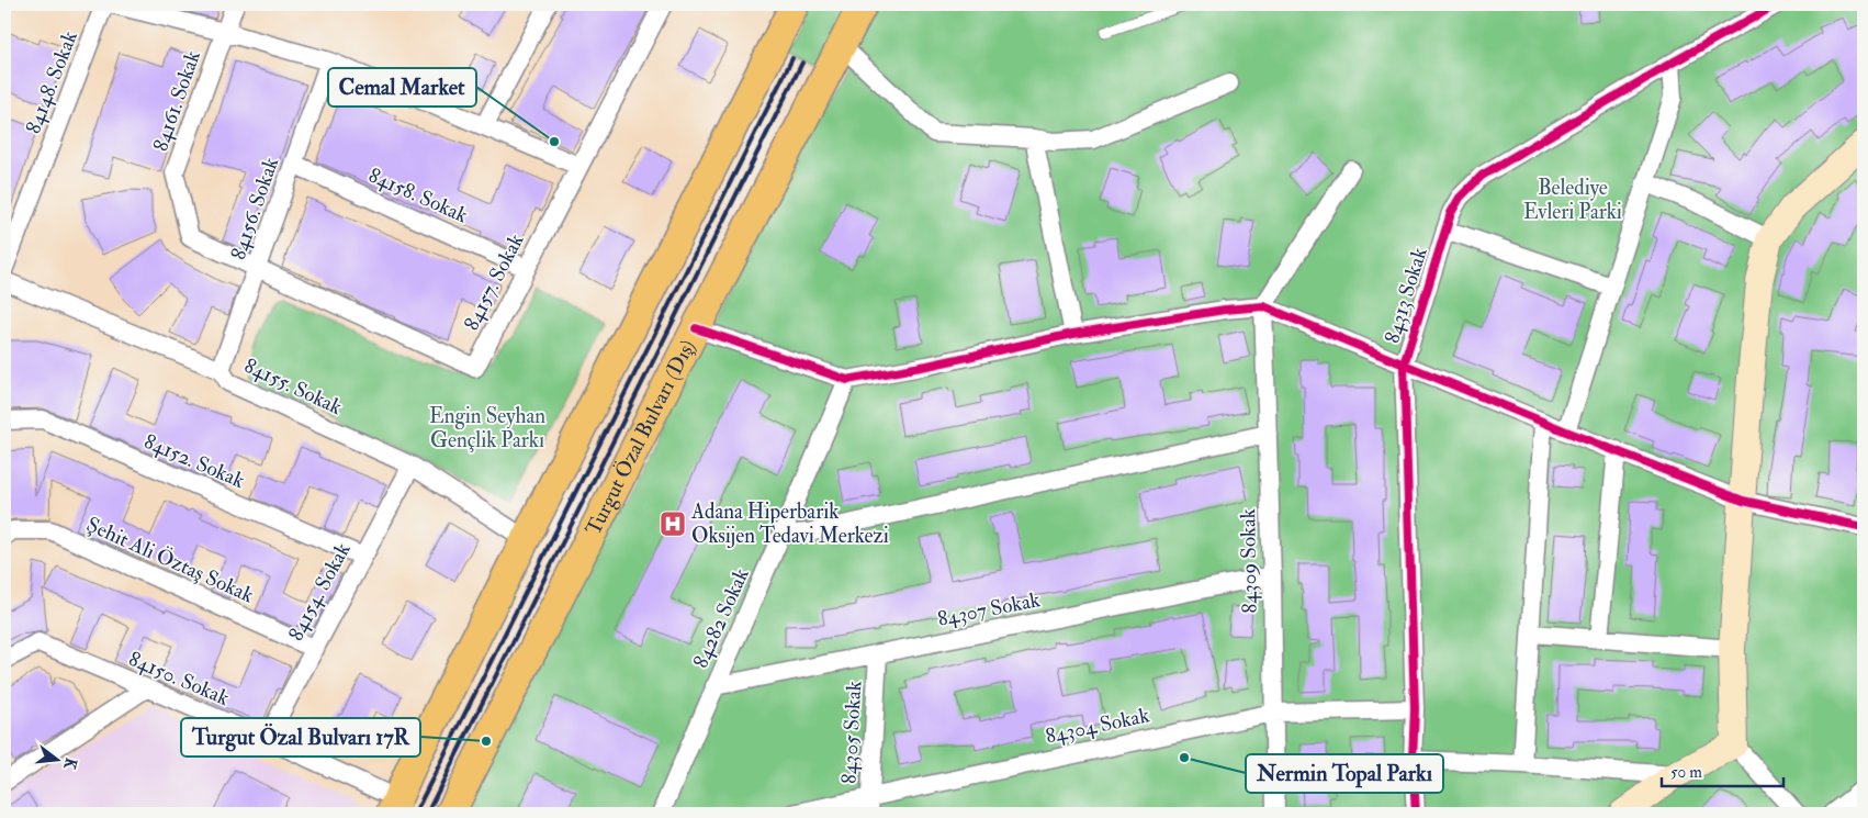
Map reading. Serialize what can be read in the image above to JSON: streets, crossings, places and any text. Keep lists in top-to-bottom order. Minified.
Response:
{"streets":{"main road":["Turgut Özal Bulvarı (Dış)"],"street":["84148. Sokak","84161. Sokak","84158. Sokak","84156. Sokak","84157. Sokak","84313 Sokak","84155. Sokak","84152. Sokak","Şehit Ali Öztaş Sokak","84309 Sokak","84154. Sokak","84307 Sokak","84282 Sokak","84150. Sokak","84304 Sokak","84305 Sokak"]},"crossings":[["84161. Sokak","84156. Sokak"],["84161. Sokak","84157. Sokak"],["84158. Sokak","84156. Sokak"],["84158. Sokak","84157. Sokak"],["84156. Sokak","84157. Sokak"],["84156. Sokak","84155. Sokak"],["84313 Sokak","84304 Sokak"],["84155. Sokak","84154. Sokak"],["84152. Sokak","84154. Sokak"],["Şehit Ali Öztaş Sokak","84154. Sokak"],["84309 Sokak","84307 Sokak"],["84309 Sokak","84304 Sokak"],["84154. Sokak","84150. Sokak"],["84307 Sokak","84282 Sokak"],["84307 Sokak","84305 Sokak"],["84304 Sokak","84305 Sokak"]],"parks":["Belediye Evleri Parki","Engin Seyhan Gençlik Parkı"],"places":{"other":["Cemal Market","Turgut Özal Bulvarı 17R","Nermin Topal Parkı"],"hospital":["Adana Hiperbarik Oksijen Tedavi Merkezi"]},"scale_bar":"50 m","north":"right"}
